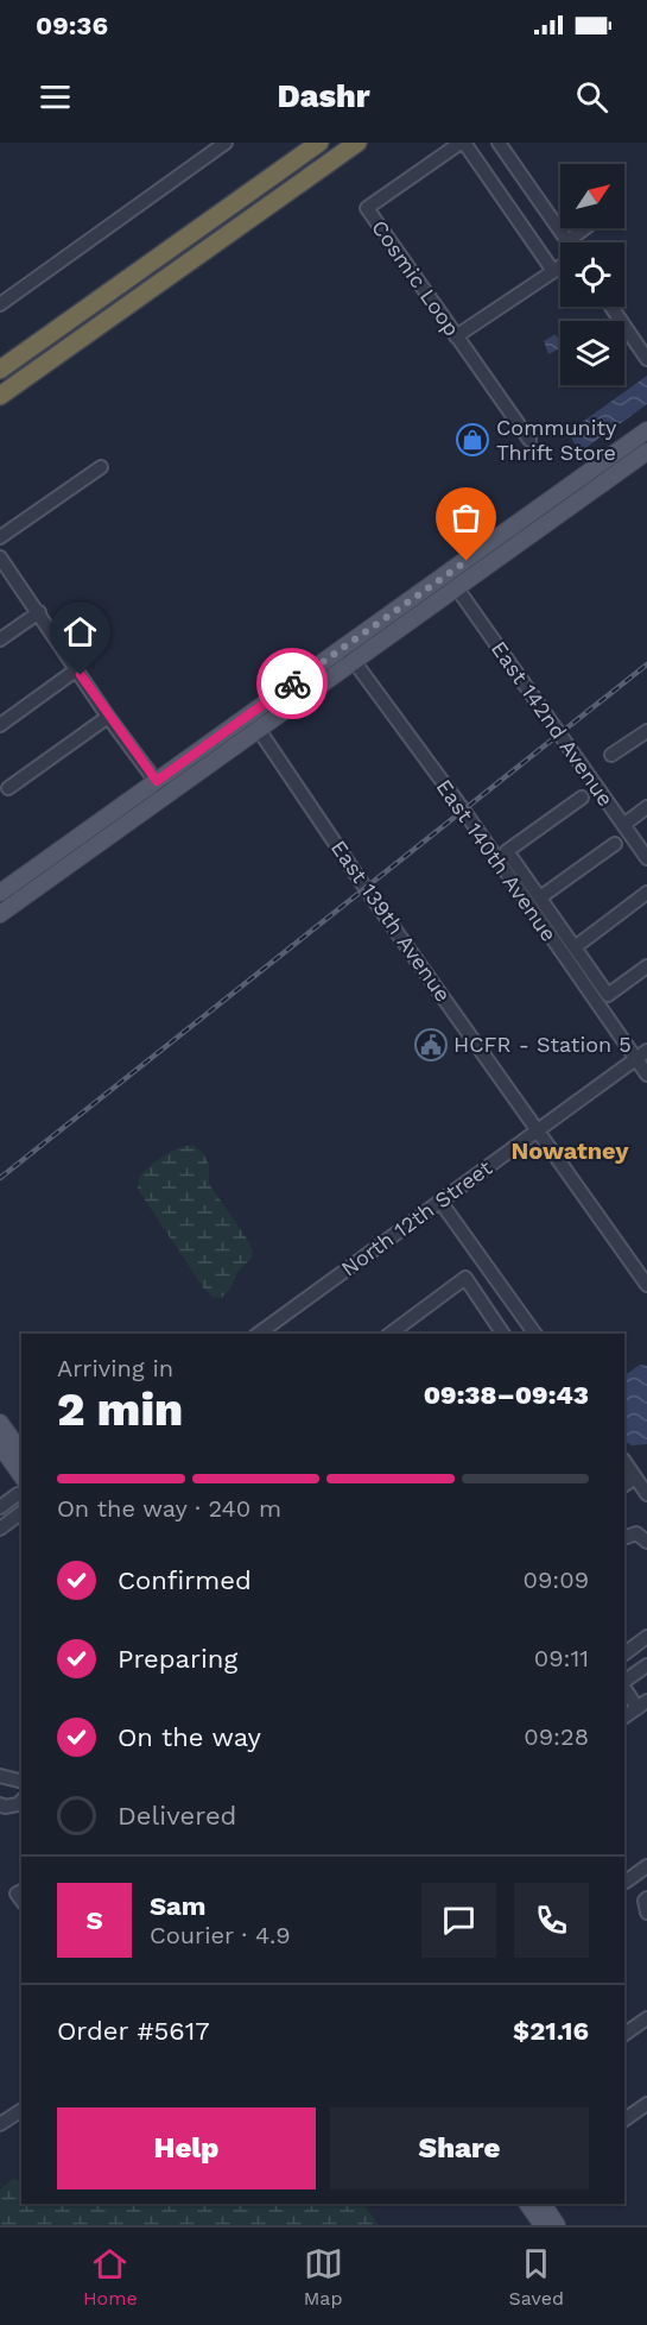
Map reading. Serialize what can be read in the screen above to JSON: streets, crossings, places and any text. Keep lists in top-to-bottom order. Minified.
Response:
{"streets":{"street":["Cosmic Loop","East 142nd Avenue","East 140th Avenue","East 139th Avenue","North 12th Street"]},"crossings":[["East 140th Avenue","North 12th Street"],["East 139th Avenue","North 12th Street"]],"districts":["Nowatney"],"places":{"shop":["Community Thrift Store"],"public building":["HCFR - Station 5"]},"north":"top right","page":{"status":"09:36","header":"Dashr","heading":["2 min","Arriving in","09:38–09:43"],"panel":["Sam","Courier · 4.9","Order #5617","$21.16"],"bar":"On the way · 240 m","list":[["Confirmed","09:09"],["Preparing","09:11"],["On the way","09:28"],"Delivered"],"round":"S","buttons":["Help","Share"],"tabs":["Home","Map","Saved"]}}
